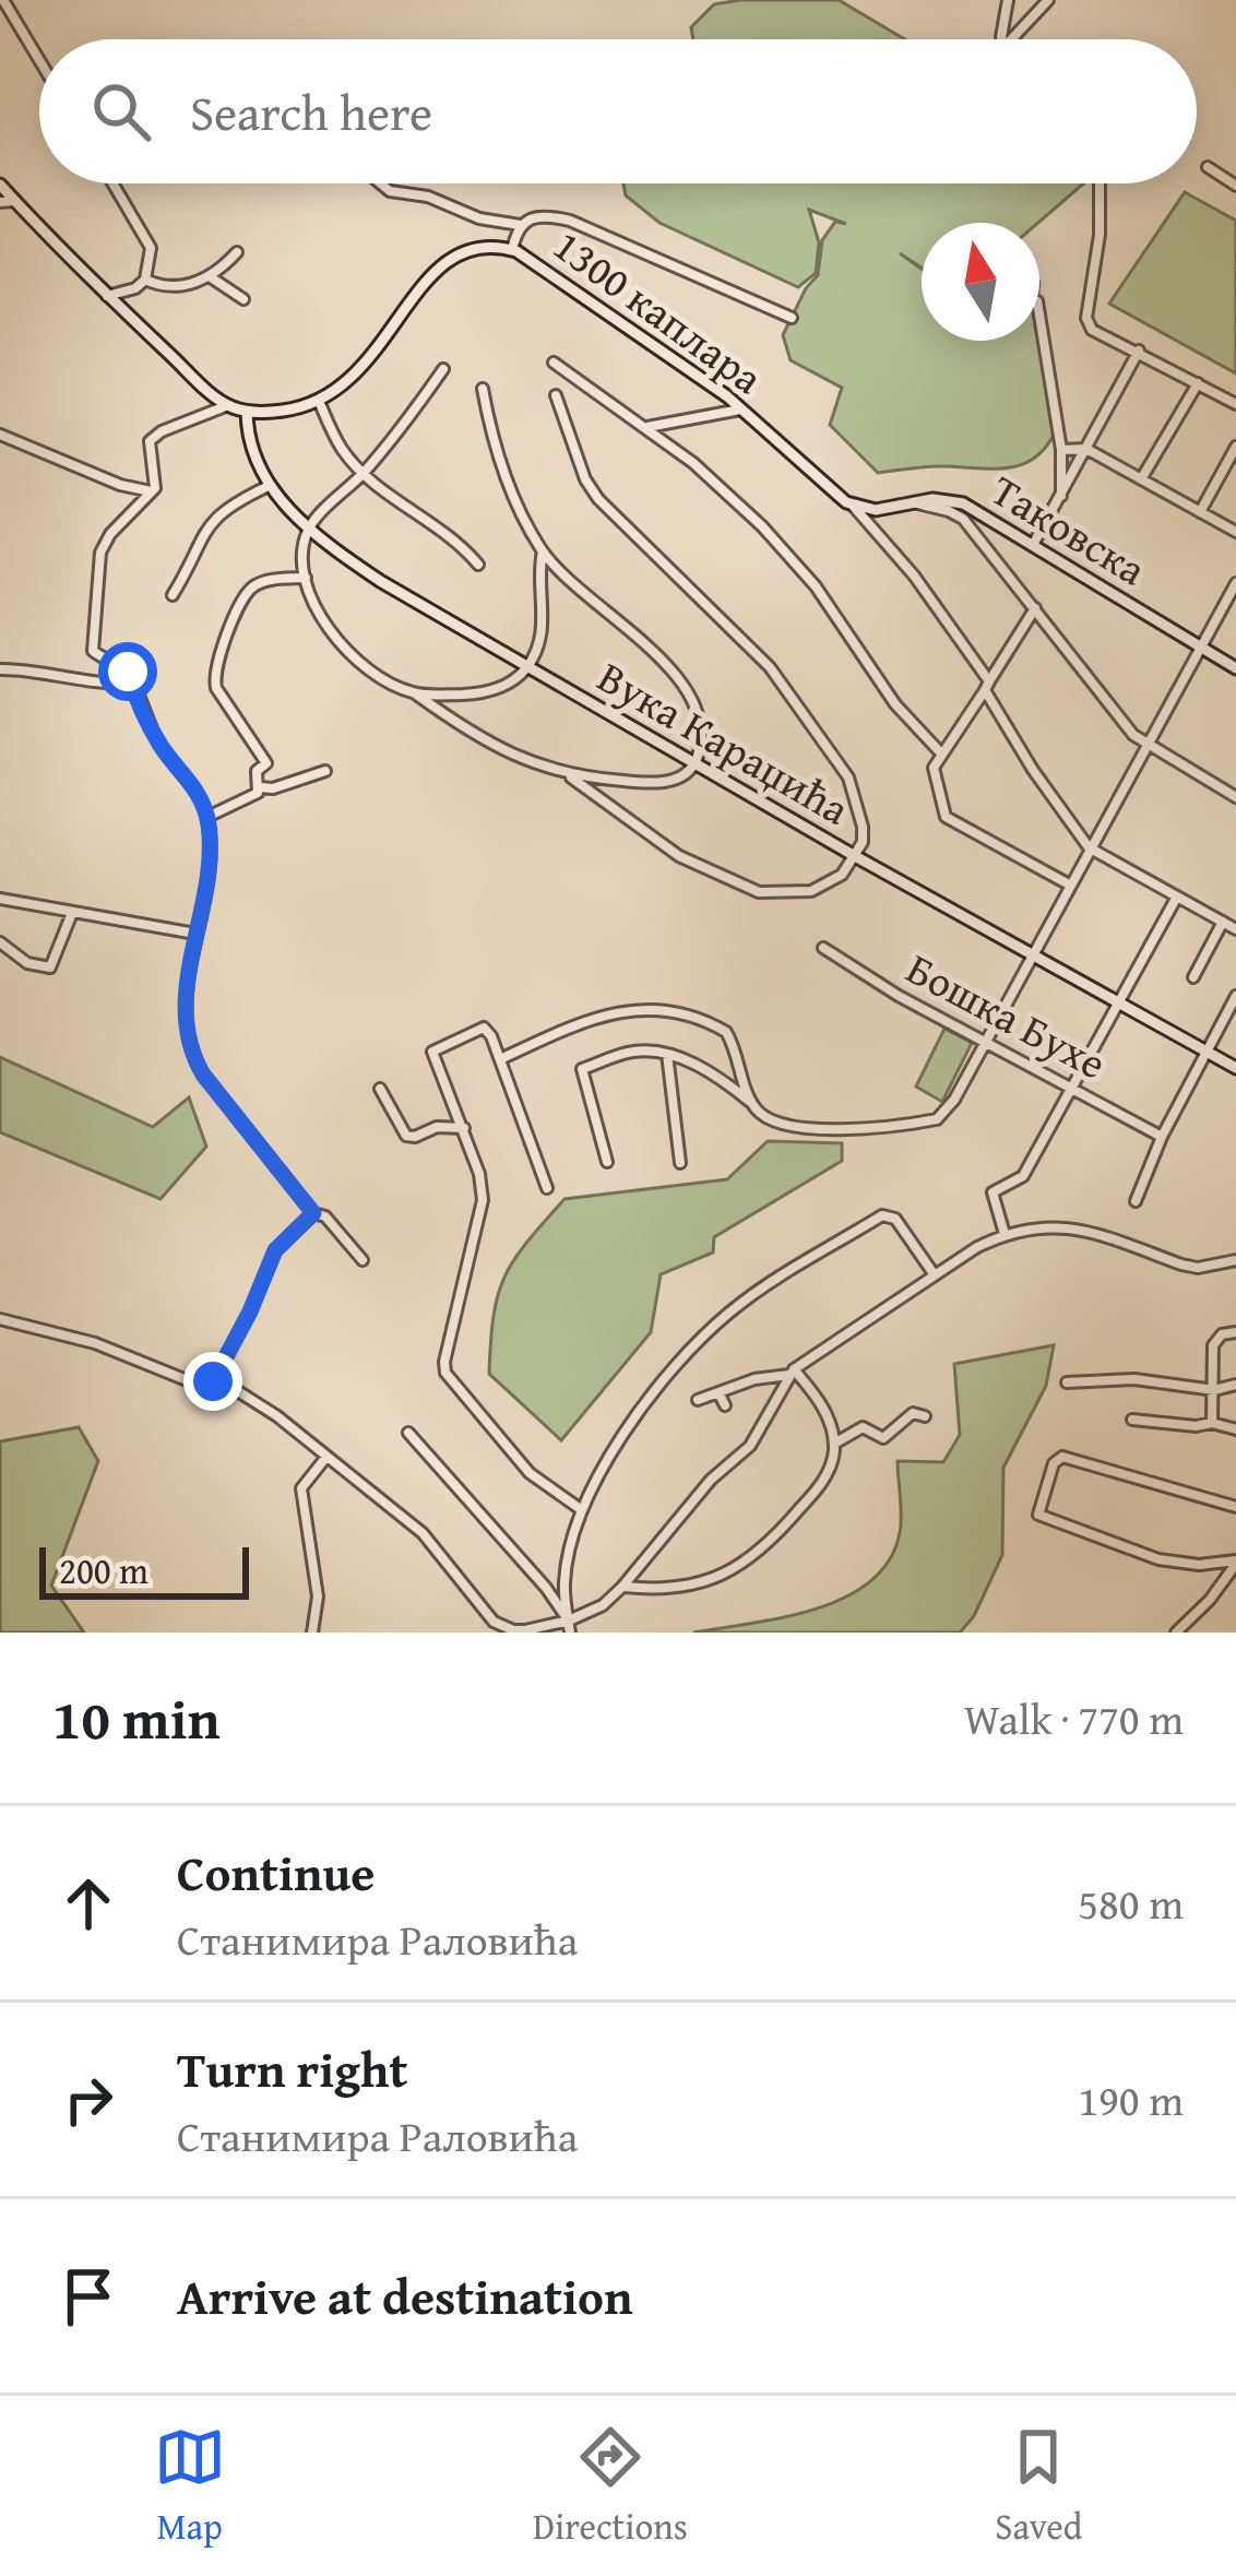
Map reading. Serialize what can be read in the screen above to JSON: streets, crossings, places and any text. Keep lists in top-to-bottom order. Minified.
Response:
{"streets":{"street":["1300 каплара","Таковска","Вука Караџића","Бошка Бухе"]},"crossings":[["1300 каплара","Таковска"],["1300 каплара","Вука Караџића"]],"scale_bar":"200 m","north":"top","page":{"search":"Search here","scale":"200 m","heading":["10 min","Walk · 770 m"],"list":[["Continue","Станимира Раловића","580 m"],["Turn right","Станимира Раловића","190 m"],"Arrive at destination"],"nav":["Map","Directions","Saved"]}}
